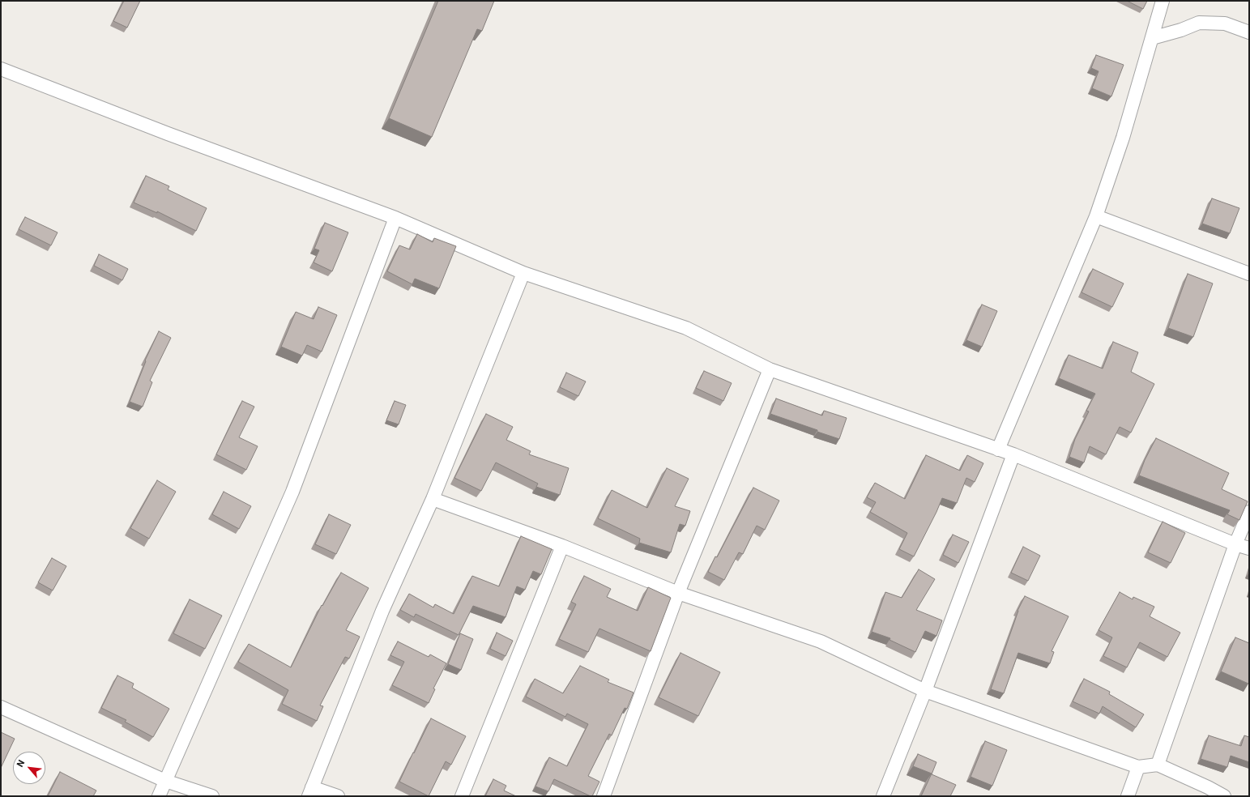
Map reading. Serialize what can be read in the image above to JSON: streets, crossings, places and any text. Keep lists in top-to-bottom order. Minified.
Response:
{"north":"top left"}
